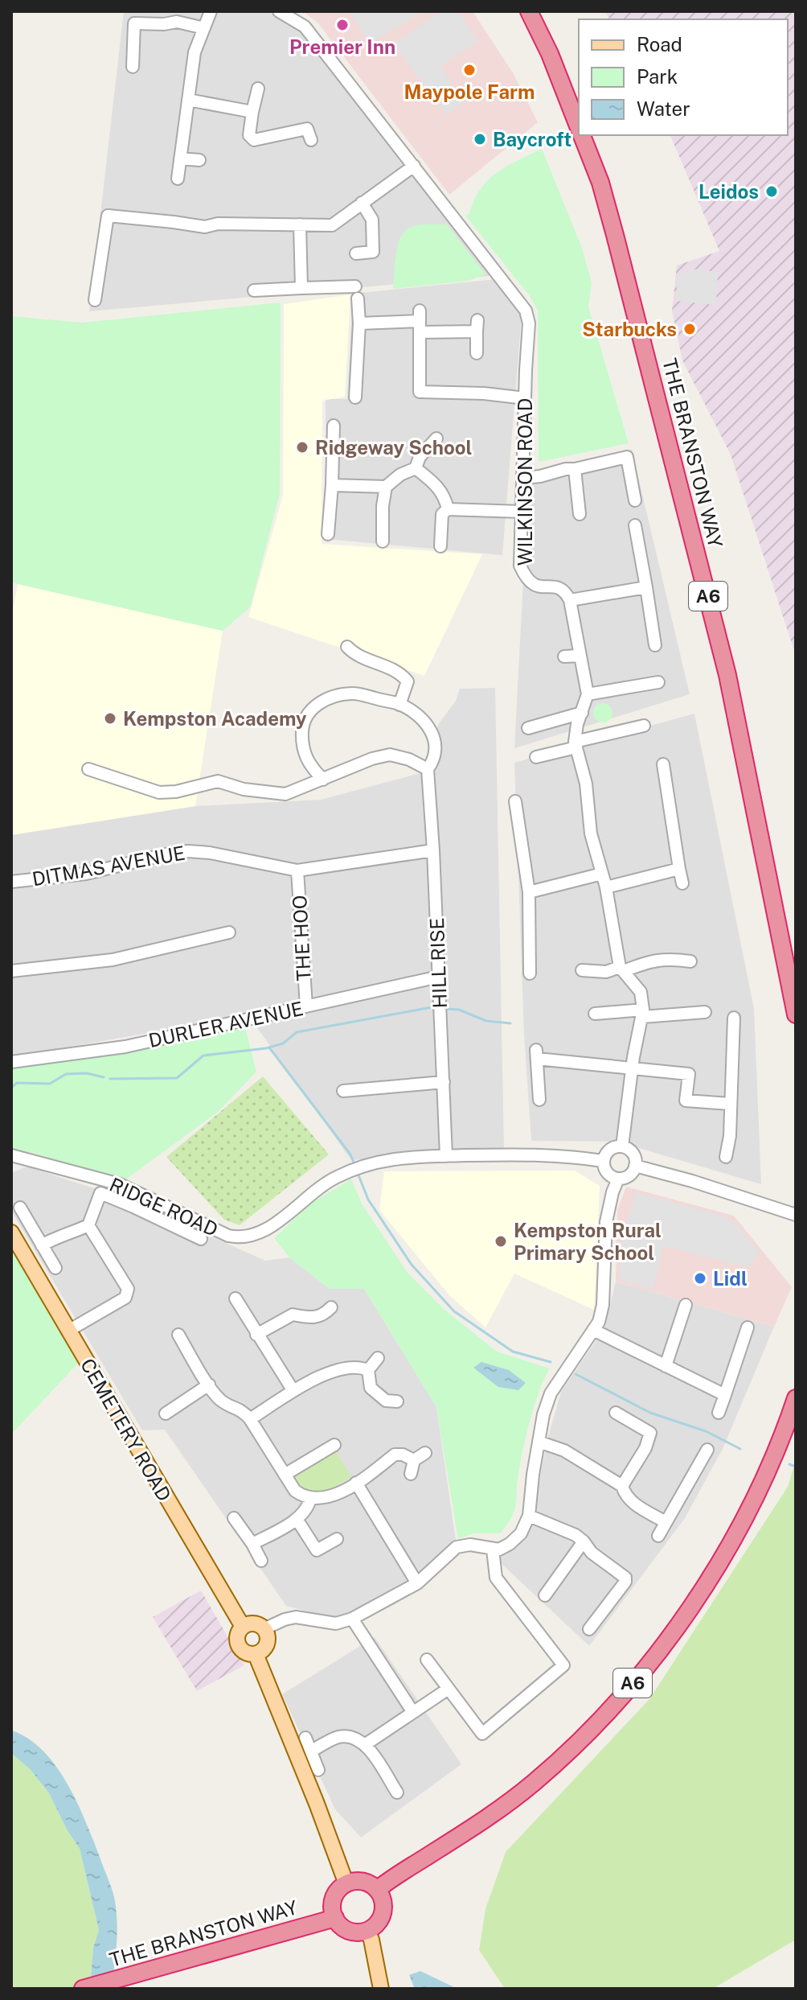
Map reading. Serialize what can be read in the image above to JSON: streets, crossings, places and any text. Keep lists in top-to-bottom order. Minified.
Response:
{"streets":{"highway":["THE BRANSTON WAY","A6"],"main road":["CEMETERY ROAD"],"street":["WILKINSON ROAD","DITMAS AVENUE","THE HOO","HILL RISE","DURLER AVENUE","RIDGE ROAD"]},"crossings":[["THE BRANSTON WAY","A6"],["THE BRANSTON WAY","CEMETERY ROAD"],["A6","CEMETERY ROAD"],["DITMAS AVENUE","THE HOO"],["DITMAS AVENUE","HILL RISE"],["THE HOO","DURLER AVENUE"],["HILL RISE","DURLER AVENUE"],["HILL RISE","RIDGE ROAD"]],"places":["Premier Inn","Maypole Farm","Baycroft","Leidos","Starbucks","Ridgeway School","Kempston Academy","Kempston Rural Primary School","Lidl"],"legend":["Road","Park","Water"]}
